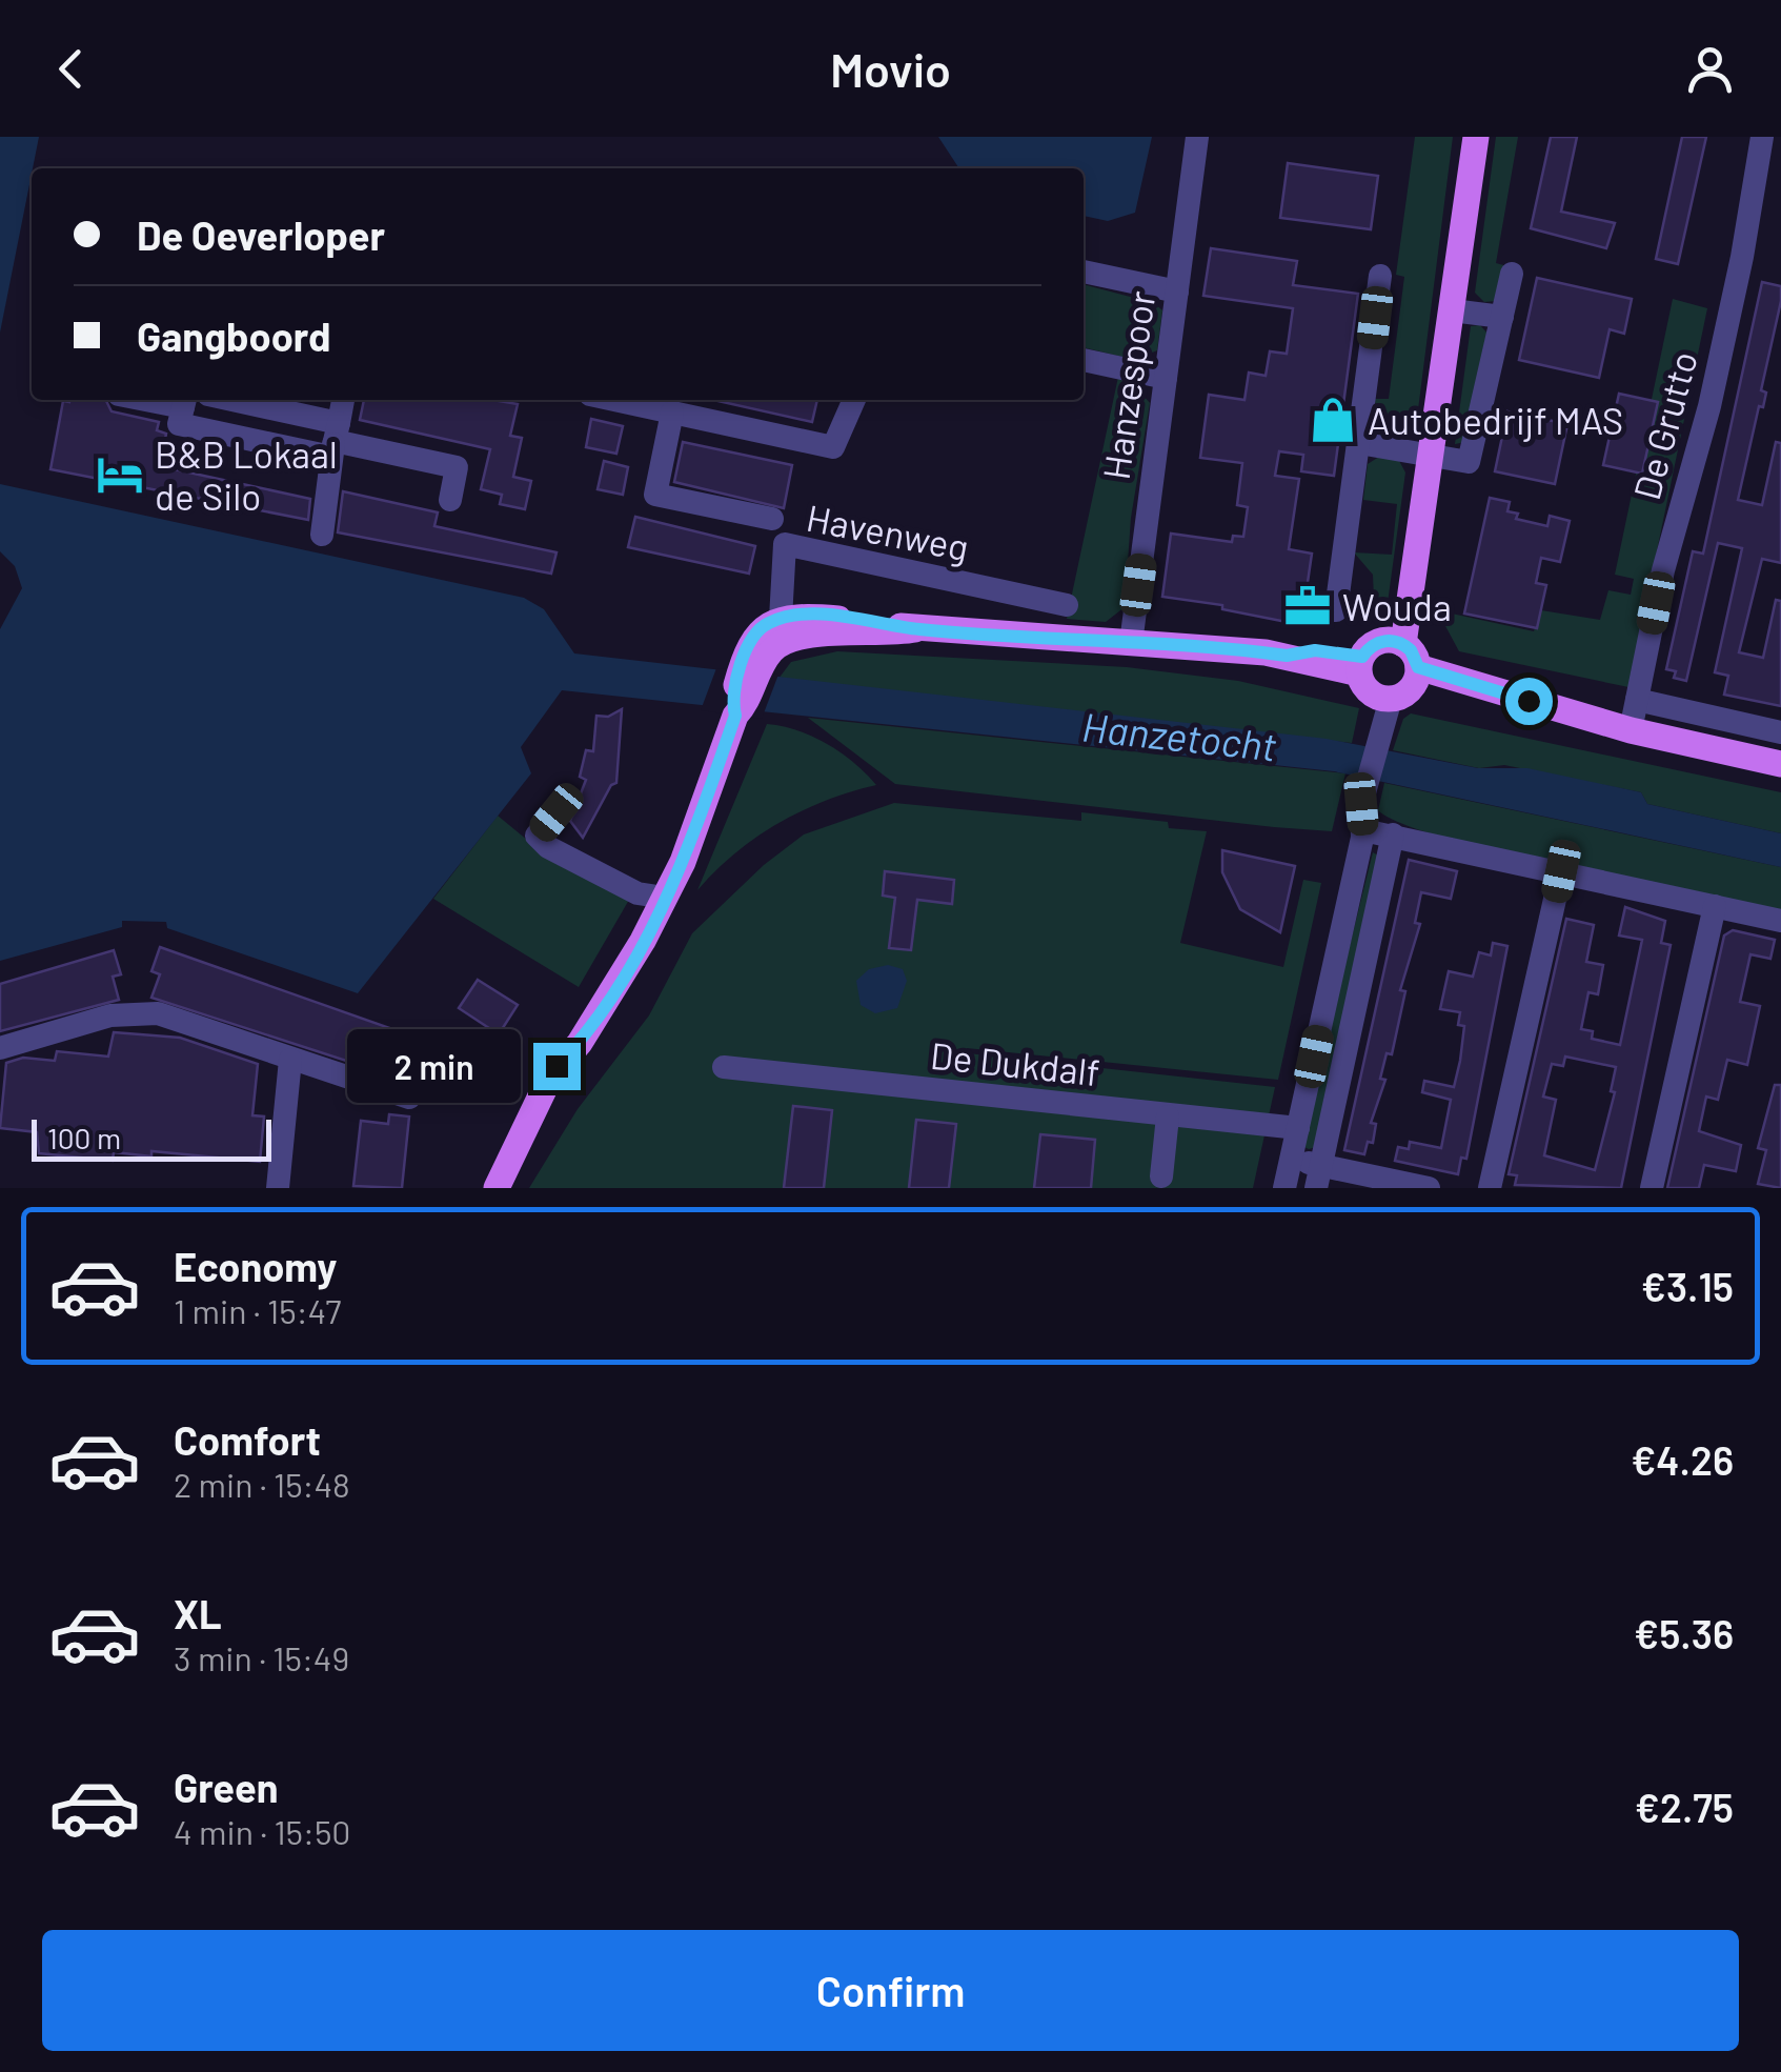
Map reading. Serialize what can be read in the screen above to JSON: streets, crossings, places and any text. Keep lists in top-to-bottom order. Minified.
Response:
{"streets":{"street":["Hanzespoor","De Grutto","Havenweg","De Dukdalf"]},"water":["Hanzetocht"],"places":{"shop":["Autobedrijf MAS"],"hotel":["B&B Lokaal de Silo"],"office":["Wouda"]},"scale_bar":"100 m","page":{"header":"Movio","banner":["De Oeverloper","Gangboord"],"bubble":"2 min","scale":"100 m","list":[{"name":"Economy","note":"1 min · 15:47","value":"€3.15"},{"name":"Comfort","note":"2 min · 15:48","value":"€4.26"},{"name":"XL","note":"3 min · 15:49","value":"€5.36"},{"name":"Green","note":"4 min · 15:50","value":"€2.75"}],"buttons":"Confirm"}}
